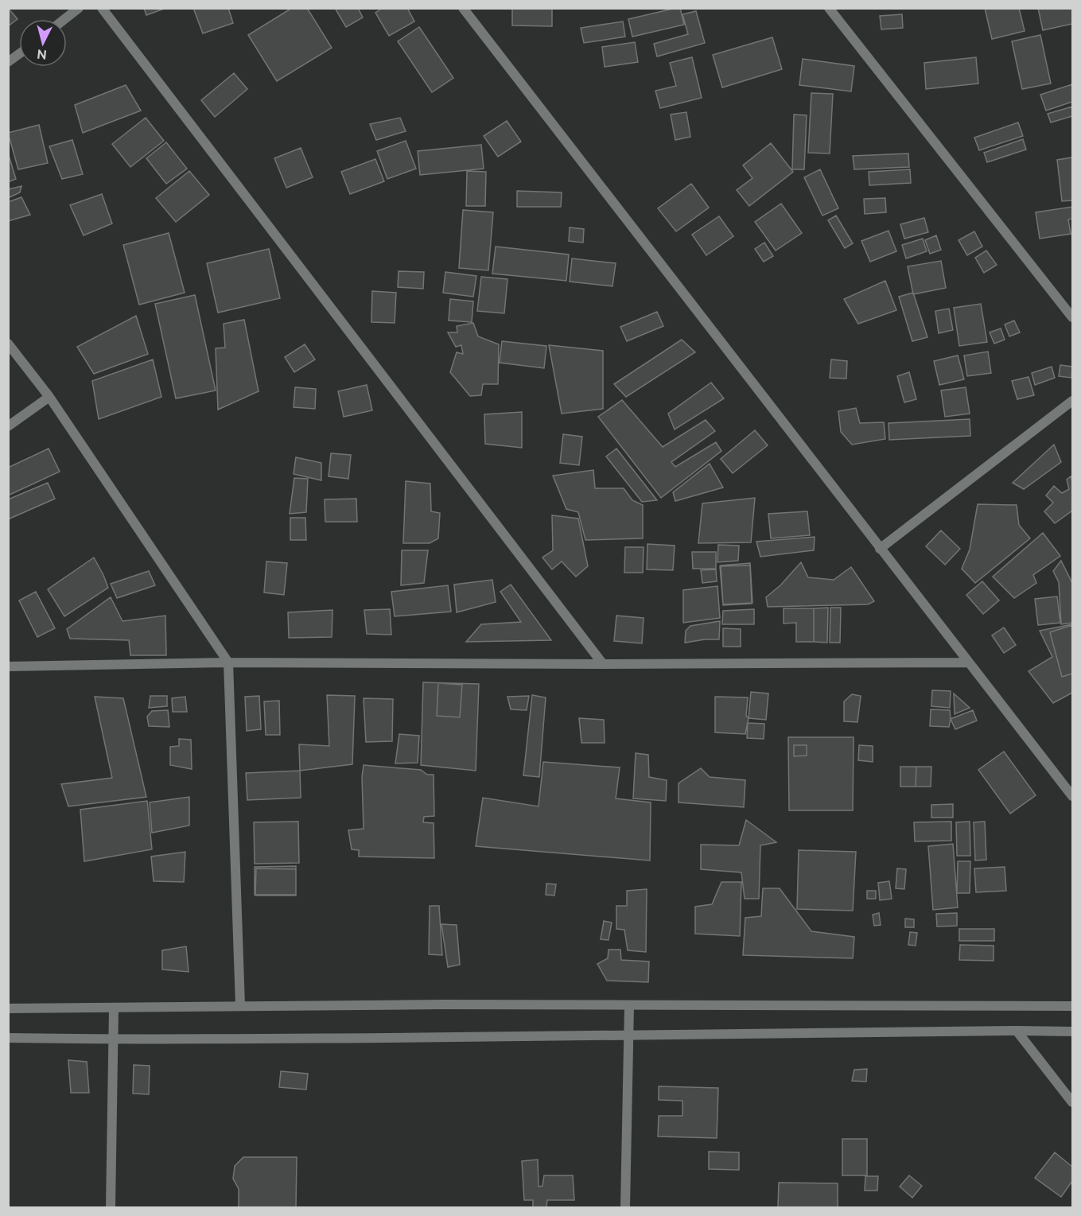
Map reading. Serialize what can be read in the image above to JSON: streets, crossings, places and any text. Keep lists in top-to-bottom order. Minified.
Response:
{"north":"bottom"}
